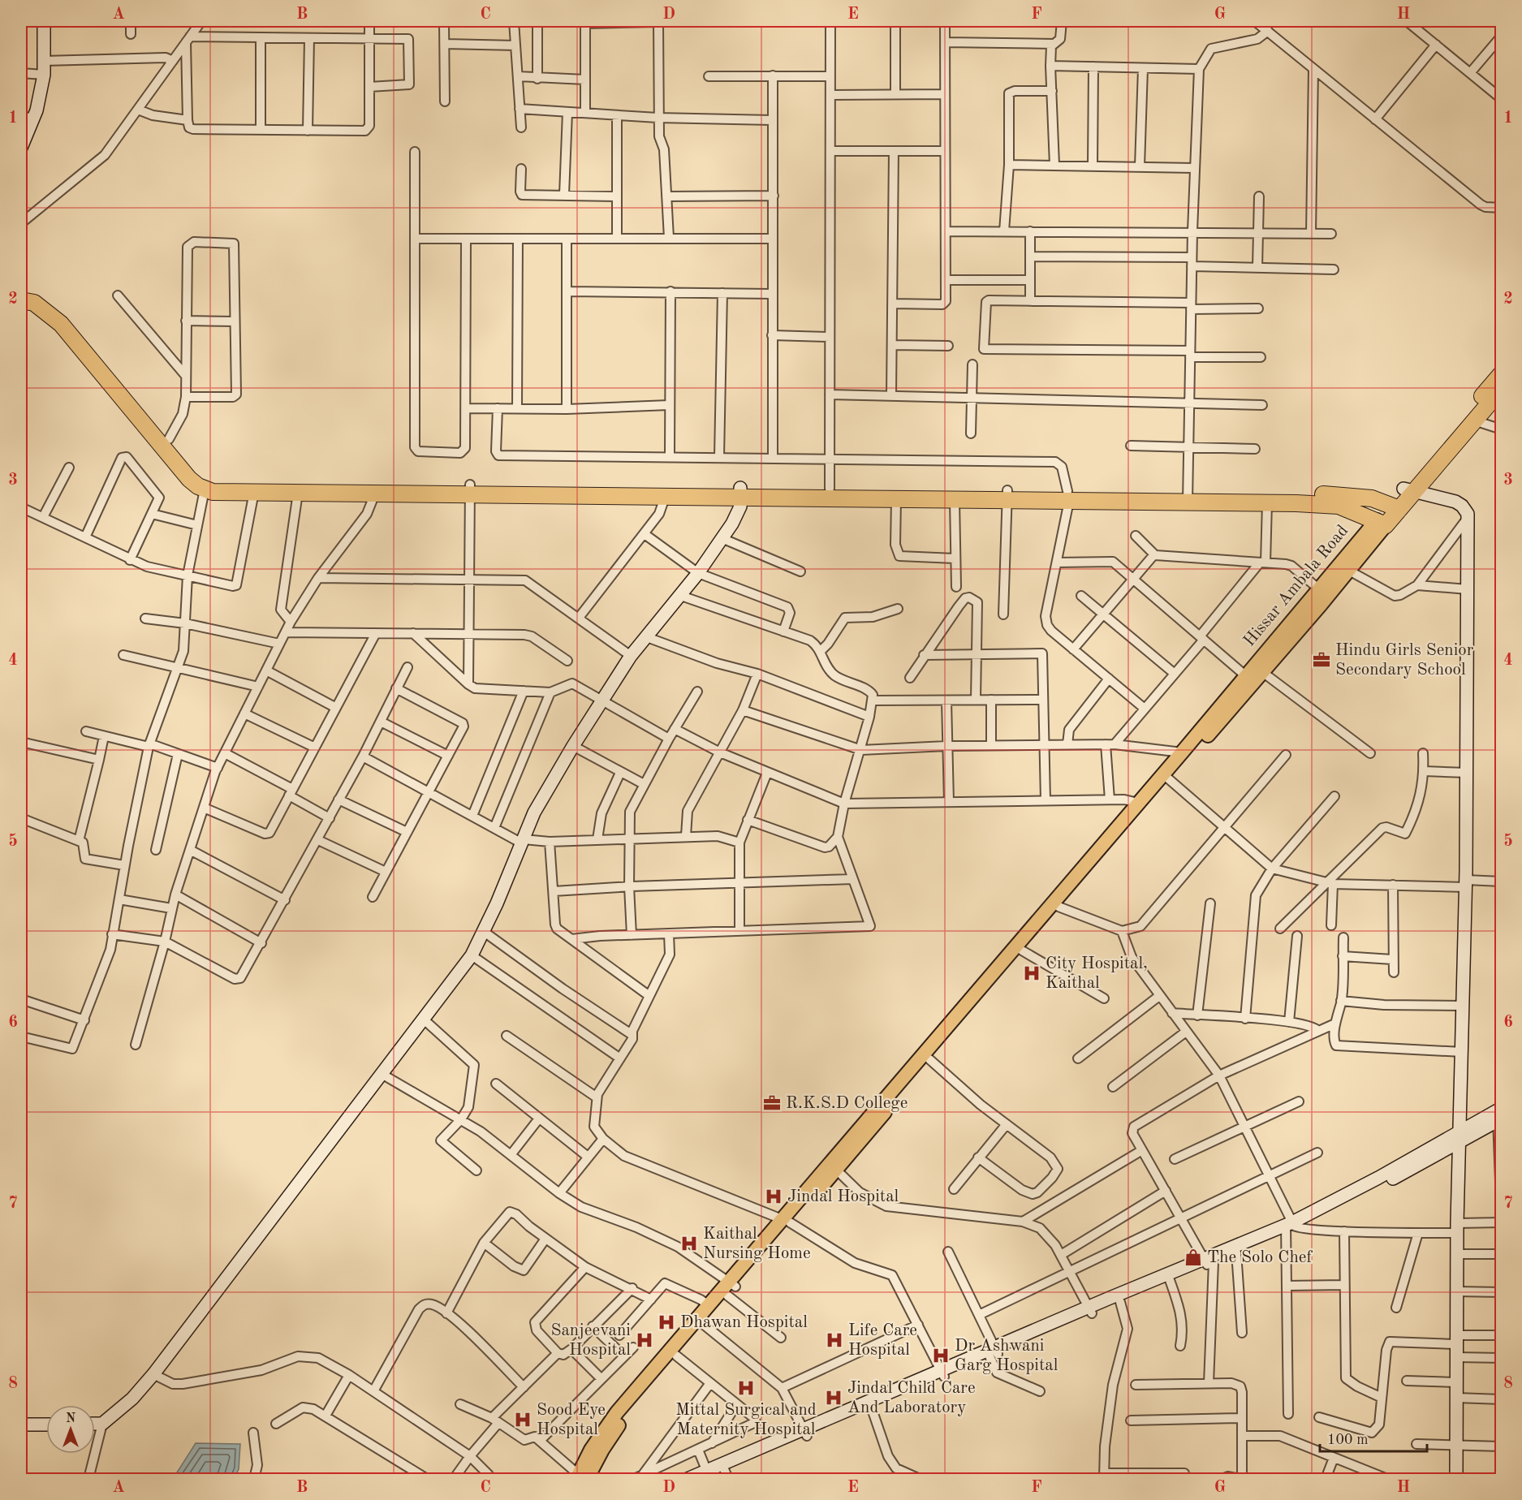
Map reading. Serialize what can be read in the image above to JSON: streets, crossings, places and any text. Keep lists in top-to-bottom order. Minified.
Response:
{"streets":{"highway":["Hissar Ambala Road"]},"places":{"office":["Hindu Girls Senior Secondary School","R.K.S.D College"],"hospital":["City Hospital, Kaithal","Jindal Hospital","Kaithal Nursing Home","Dhawan Hospital","Sanjeevani Hospital","Life Care Hospital","Dr Ashwani Garg Hospital","Mittal Surgical and Maternity Hospital","Jindal Child Care And Laboratory","Sood Eye Hospital"],"shop":["The Solo Chef"]},"scale_bar":"100 m","north":"top","grid":{"columns":["A","B","C","D","E","F","G","H"],"rows":["1","2","3","4","5","6","7","8"]}}
